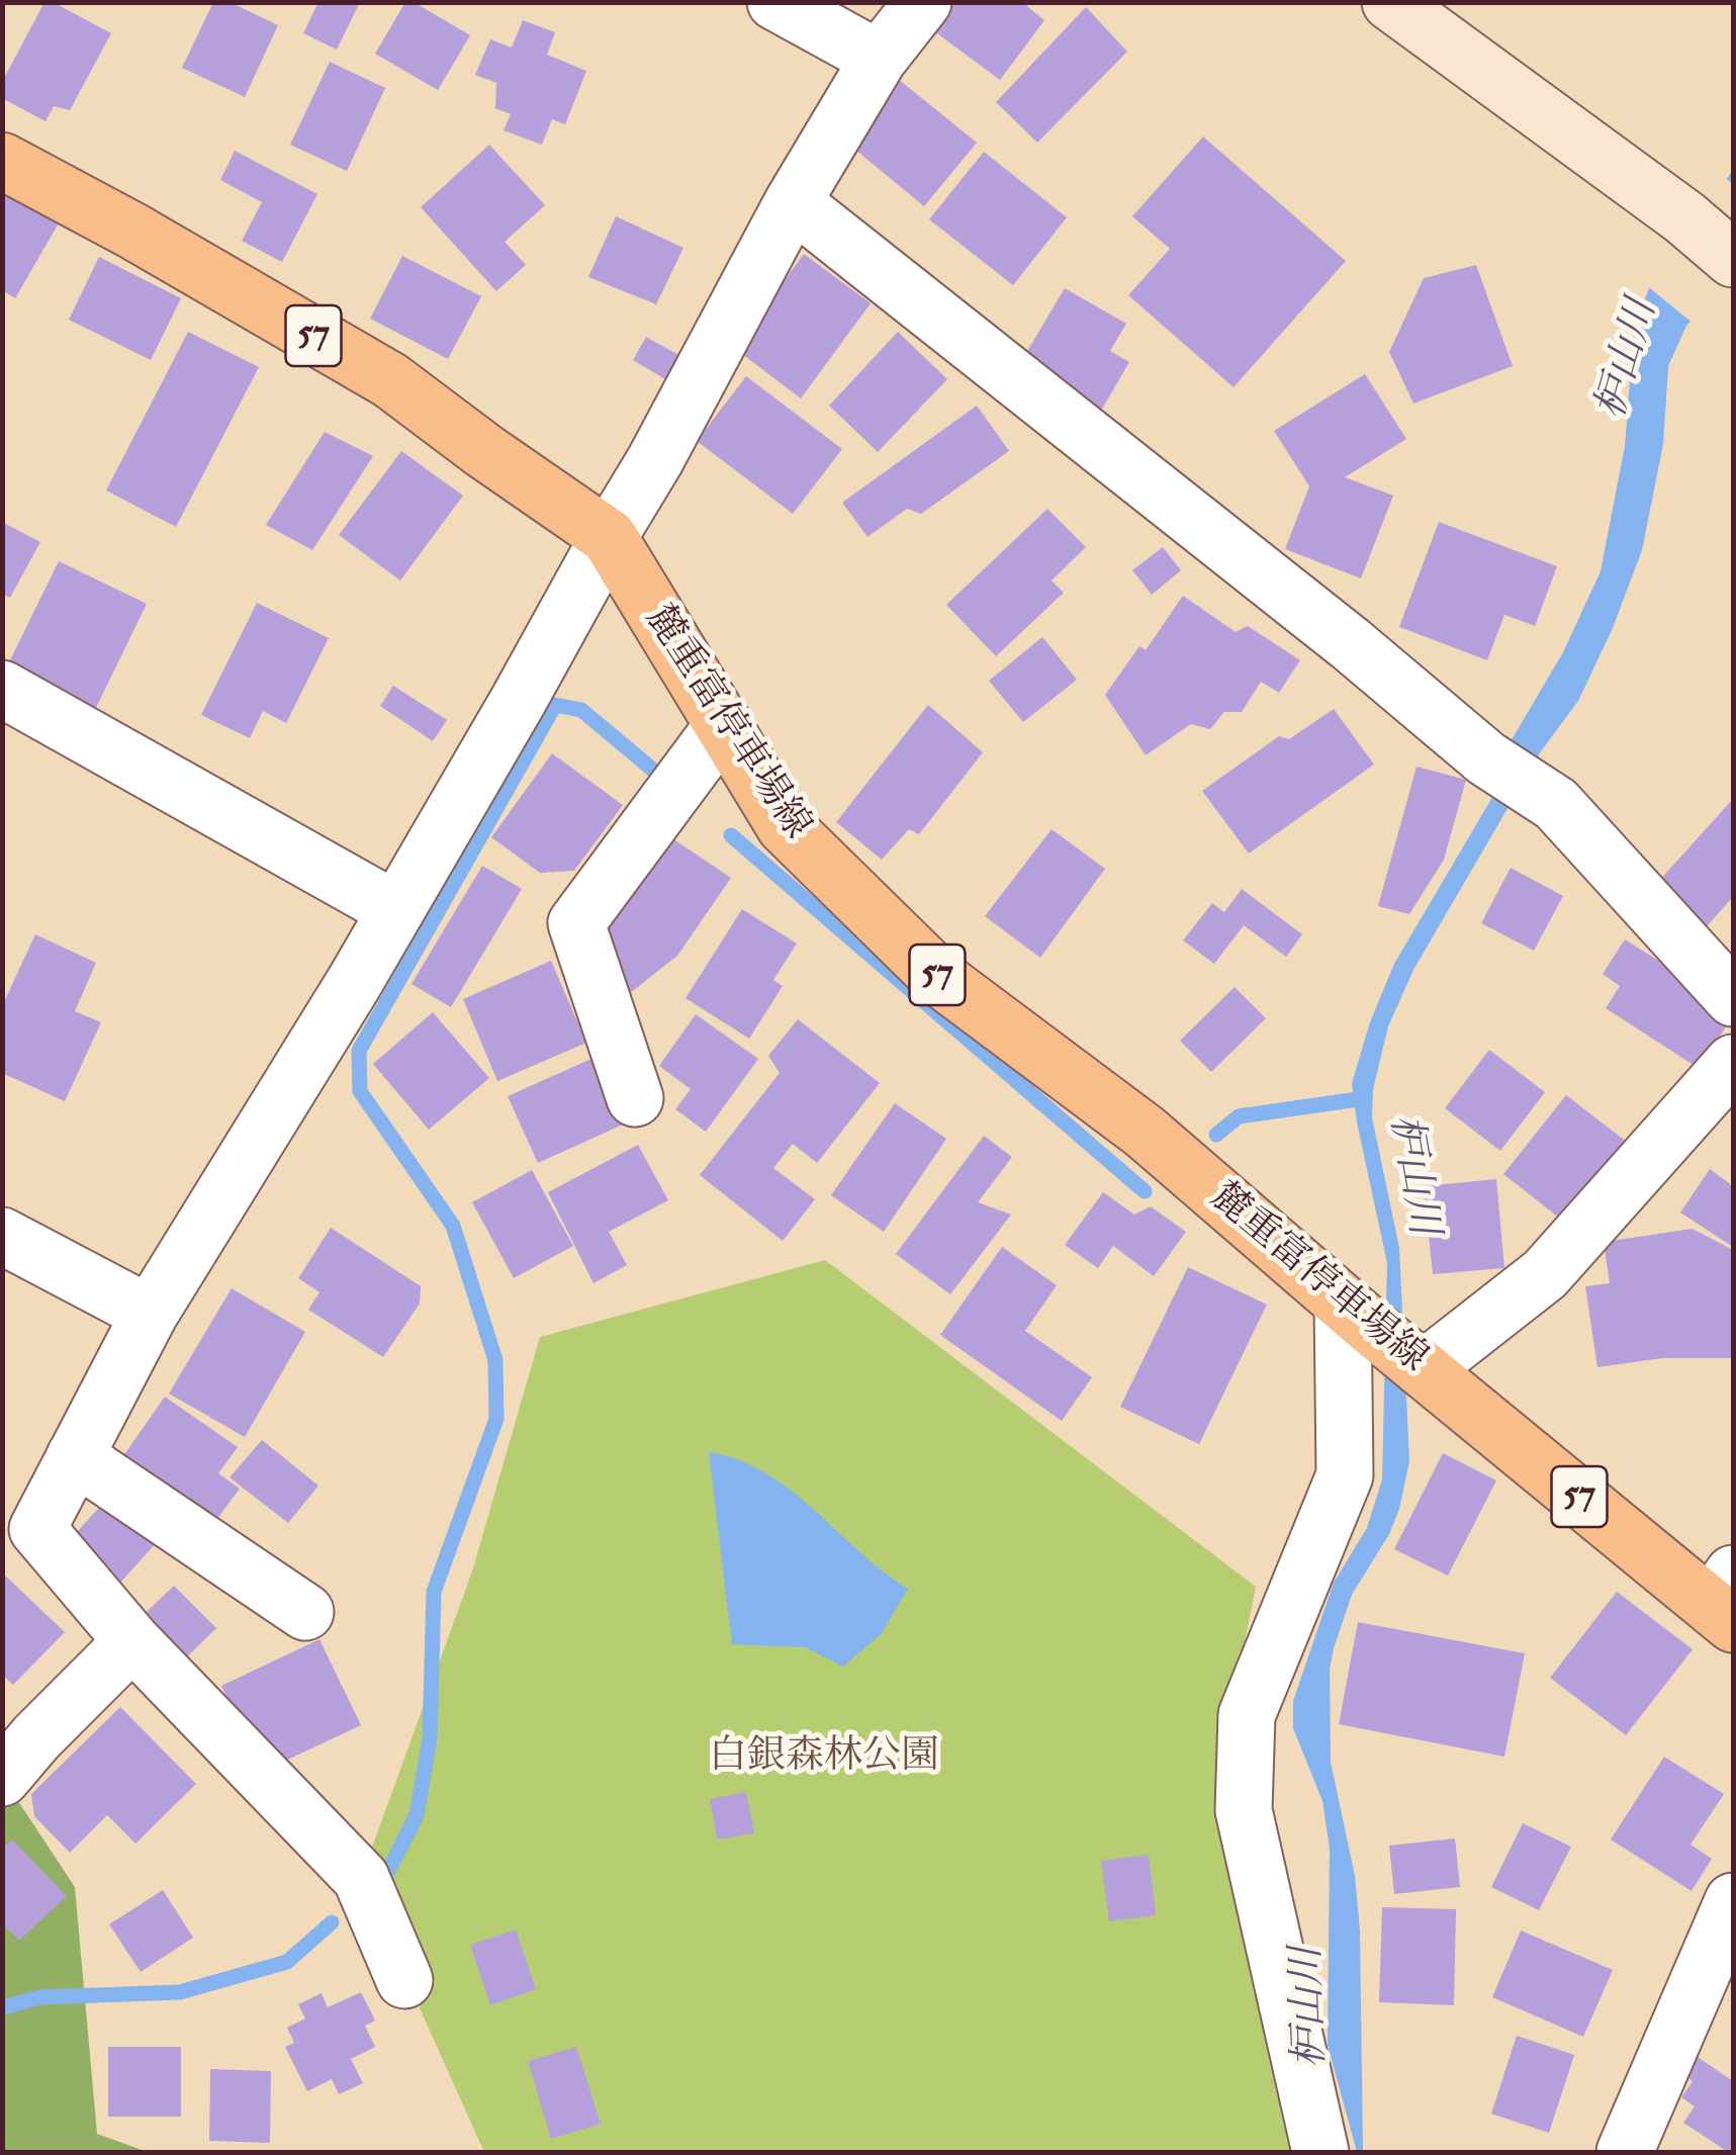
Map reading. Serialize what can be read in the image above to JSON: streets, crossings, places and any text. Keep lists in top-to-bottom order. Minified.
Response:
{"streets":{"main road":["57","麓重富停車場線"]},"water":["枦山川"],"parks":["白銀森林公園"]}
